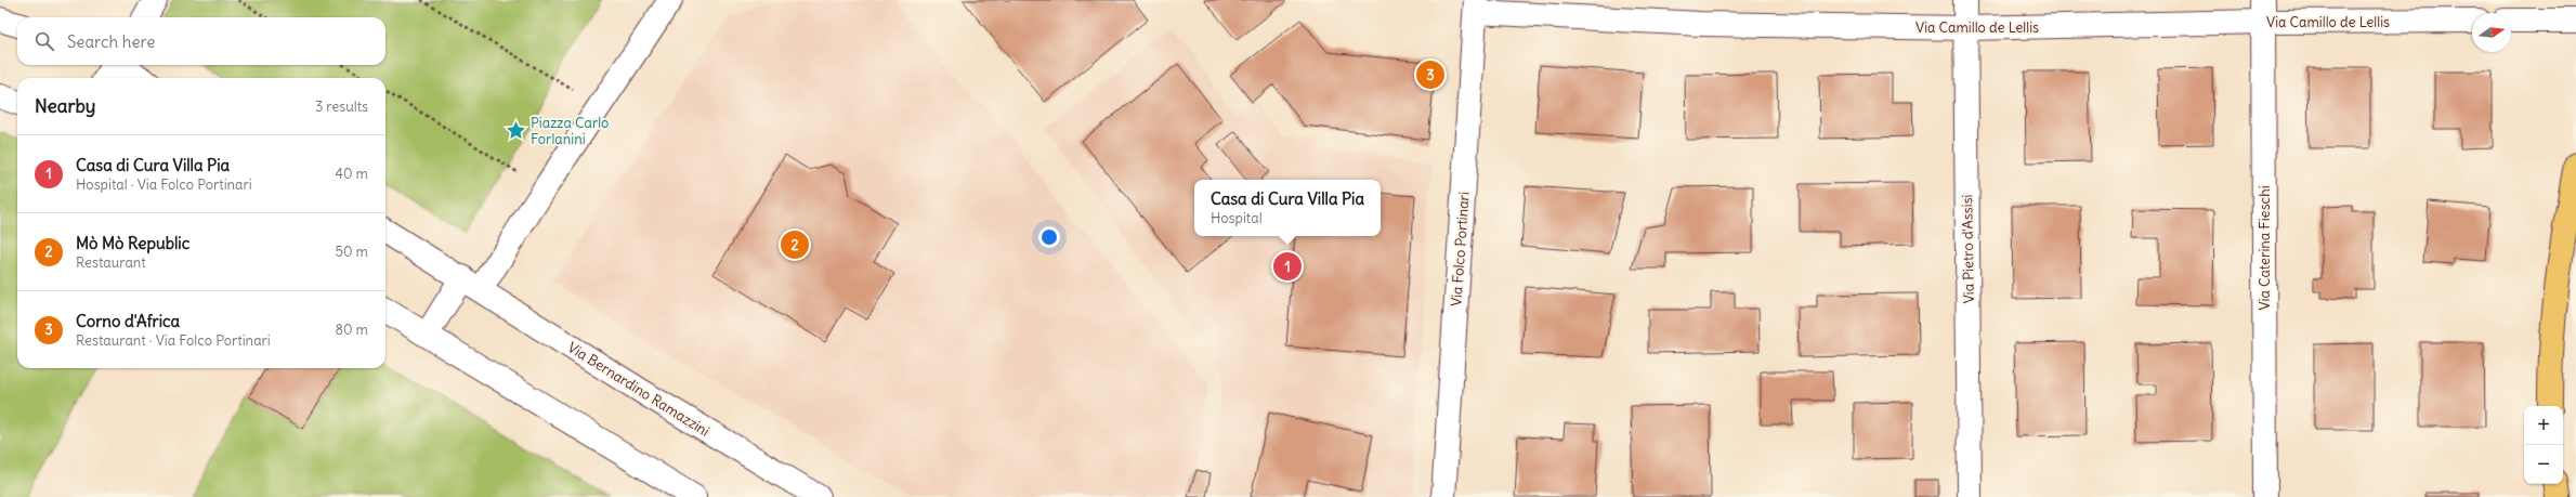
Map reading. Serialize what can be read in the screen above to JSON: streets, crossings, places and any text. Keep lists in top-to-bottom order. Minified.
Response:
{"streets":{"street":["Via Camillo de Lellis","Via Caterina Fieschi","Via Folco Portinari","Via Pietro d'Assisi","Via Bernardino Ramazzini"]},"crossings":[["Via Camillo de Lellis","Via Caterina Fieschi"],["Via Camillo de Lellis","Via Folco Portinari"],["Via Camillo de Lellis","Via Pietro d'Assisi"]],"places":{"place":["Piazza Carlo Forlanini"]},"north":"right","page":{"search":"Search here","pins":["3","2","1"],"heading":["Nearby","3 results"],"list":[{"mark":"1","name":"Casa di Cura Villa Pia","note":"Hospital · Via Folco Portinari","value":"40 m"},{"mark":"2","name":"Mò Mò Republic","note":"Restaurant","value":"50 m"},{"mark":"3","name":"Corno d'Africa","note":"Restaurant · Via Folco Portinari","value":"80 m"}],"popup":["Casa di Cura Villa Pia","Hospital"],"map_buttons":["+","−"]}}
